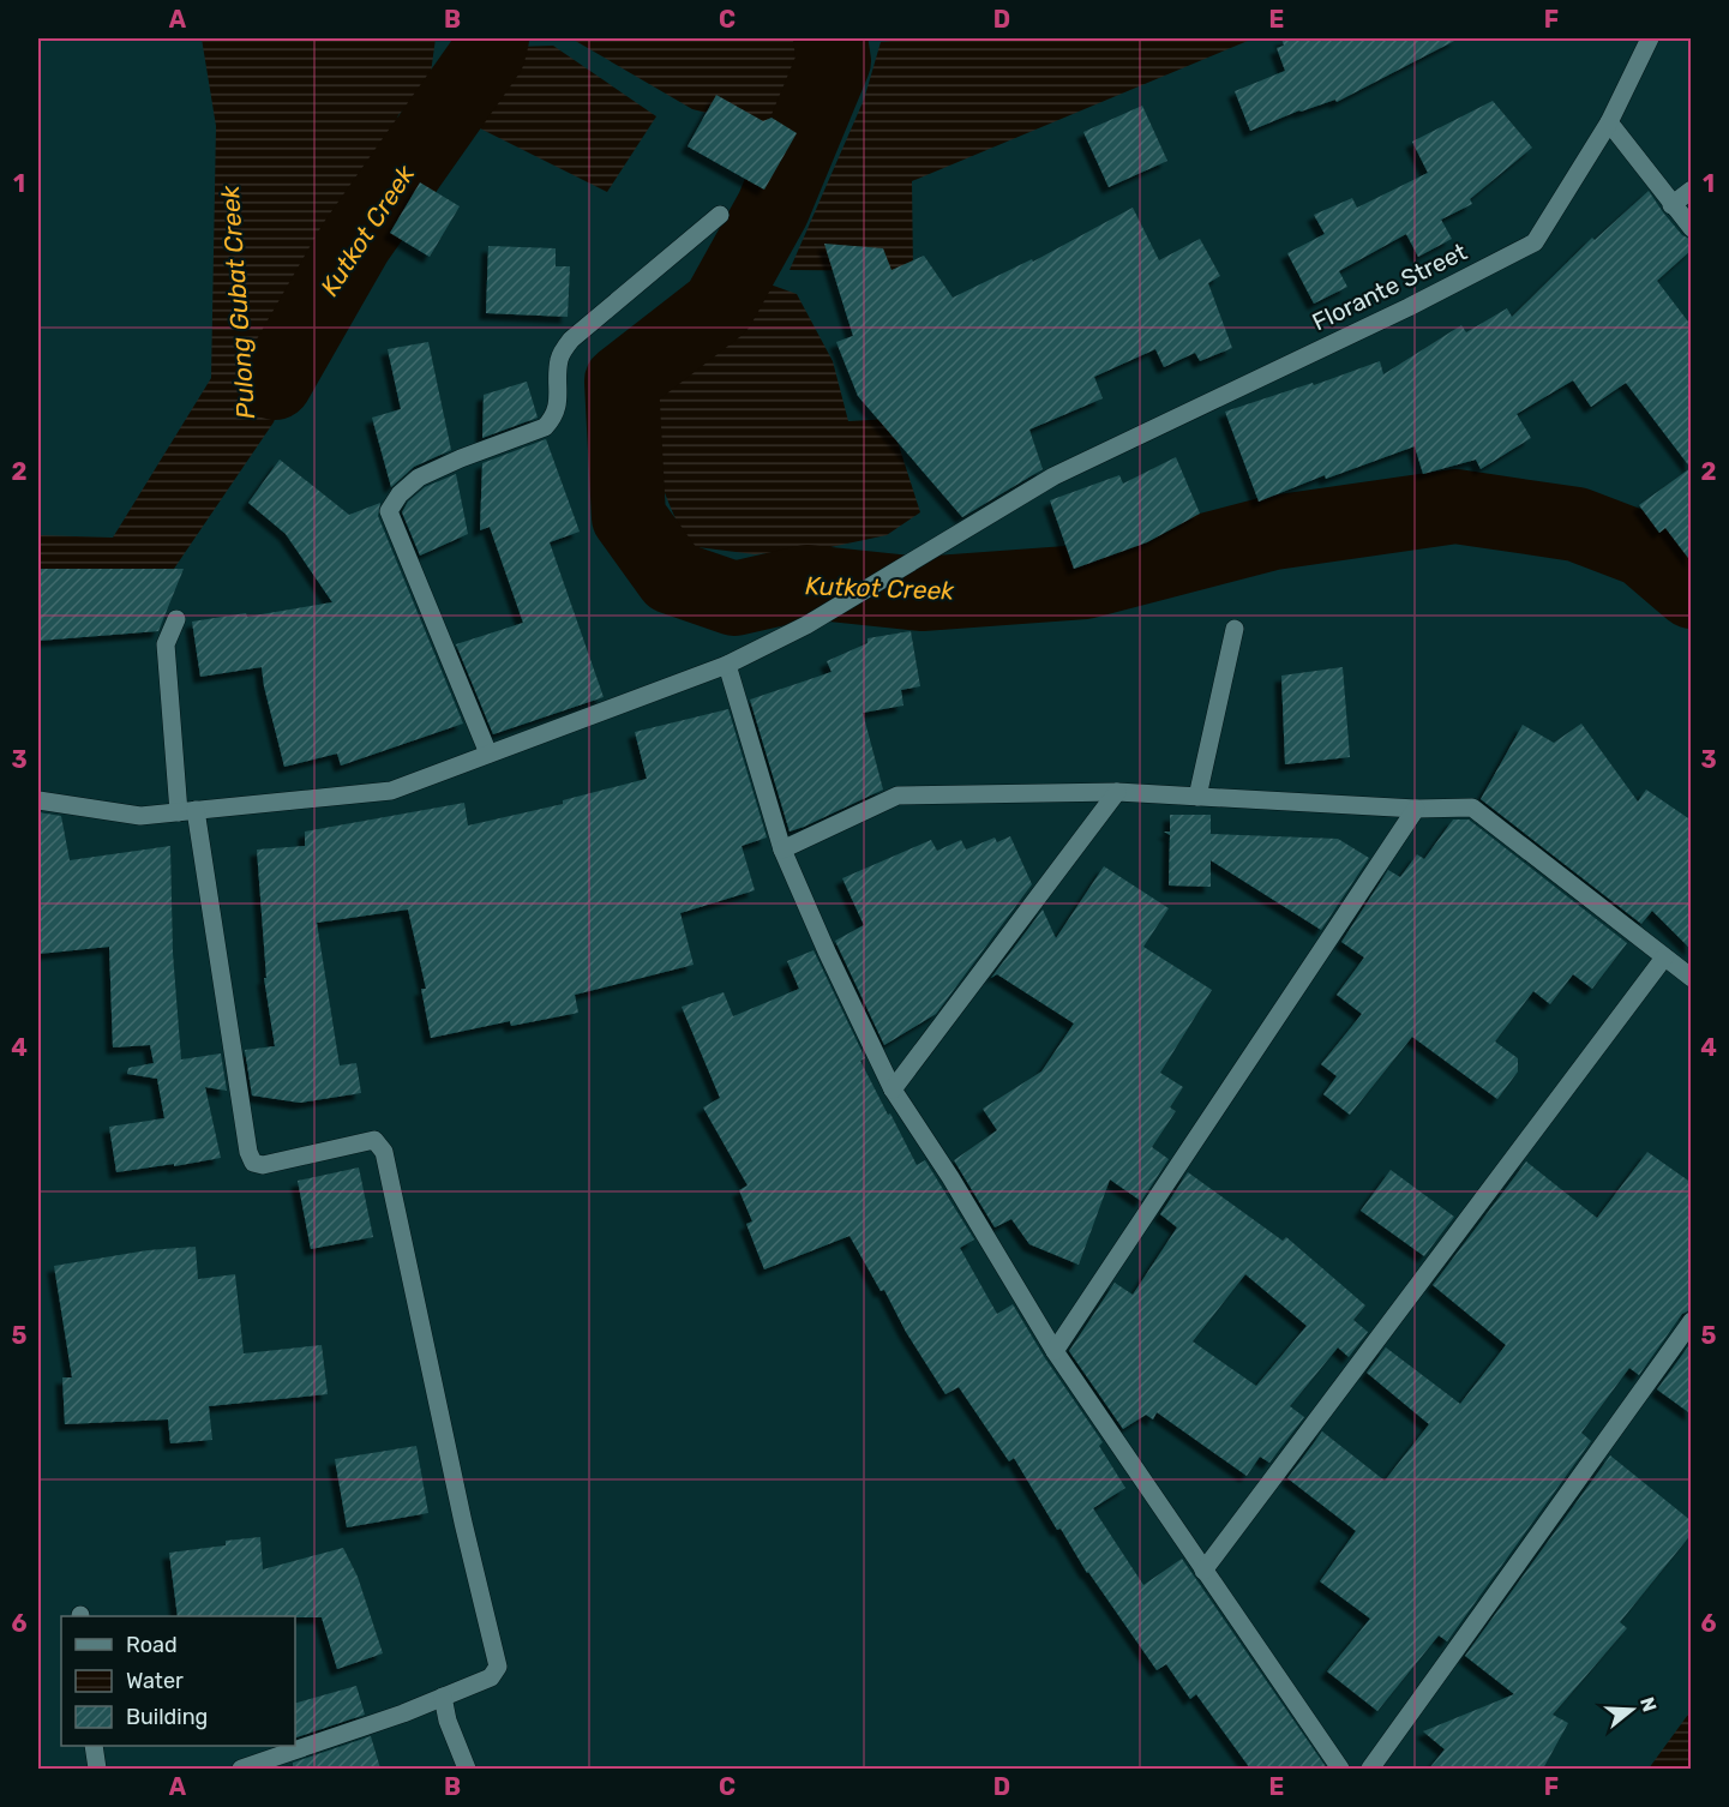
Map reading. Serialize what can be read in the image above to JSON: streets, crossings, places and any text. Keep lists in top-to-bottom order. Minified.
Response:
{"streets":{"street":["Florante Street"]},"water":["Kutkot Creek","Pulong Gubat Creek"],"legend":["Road","Water","Building"],"north":"right","grid":{"columns":["A","B","C","D","E","F"],"rows":["1","2","3","4","5","6"]}}
